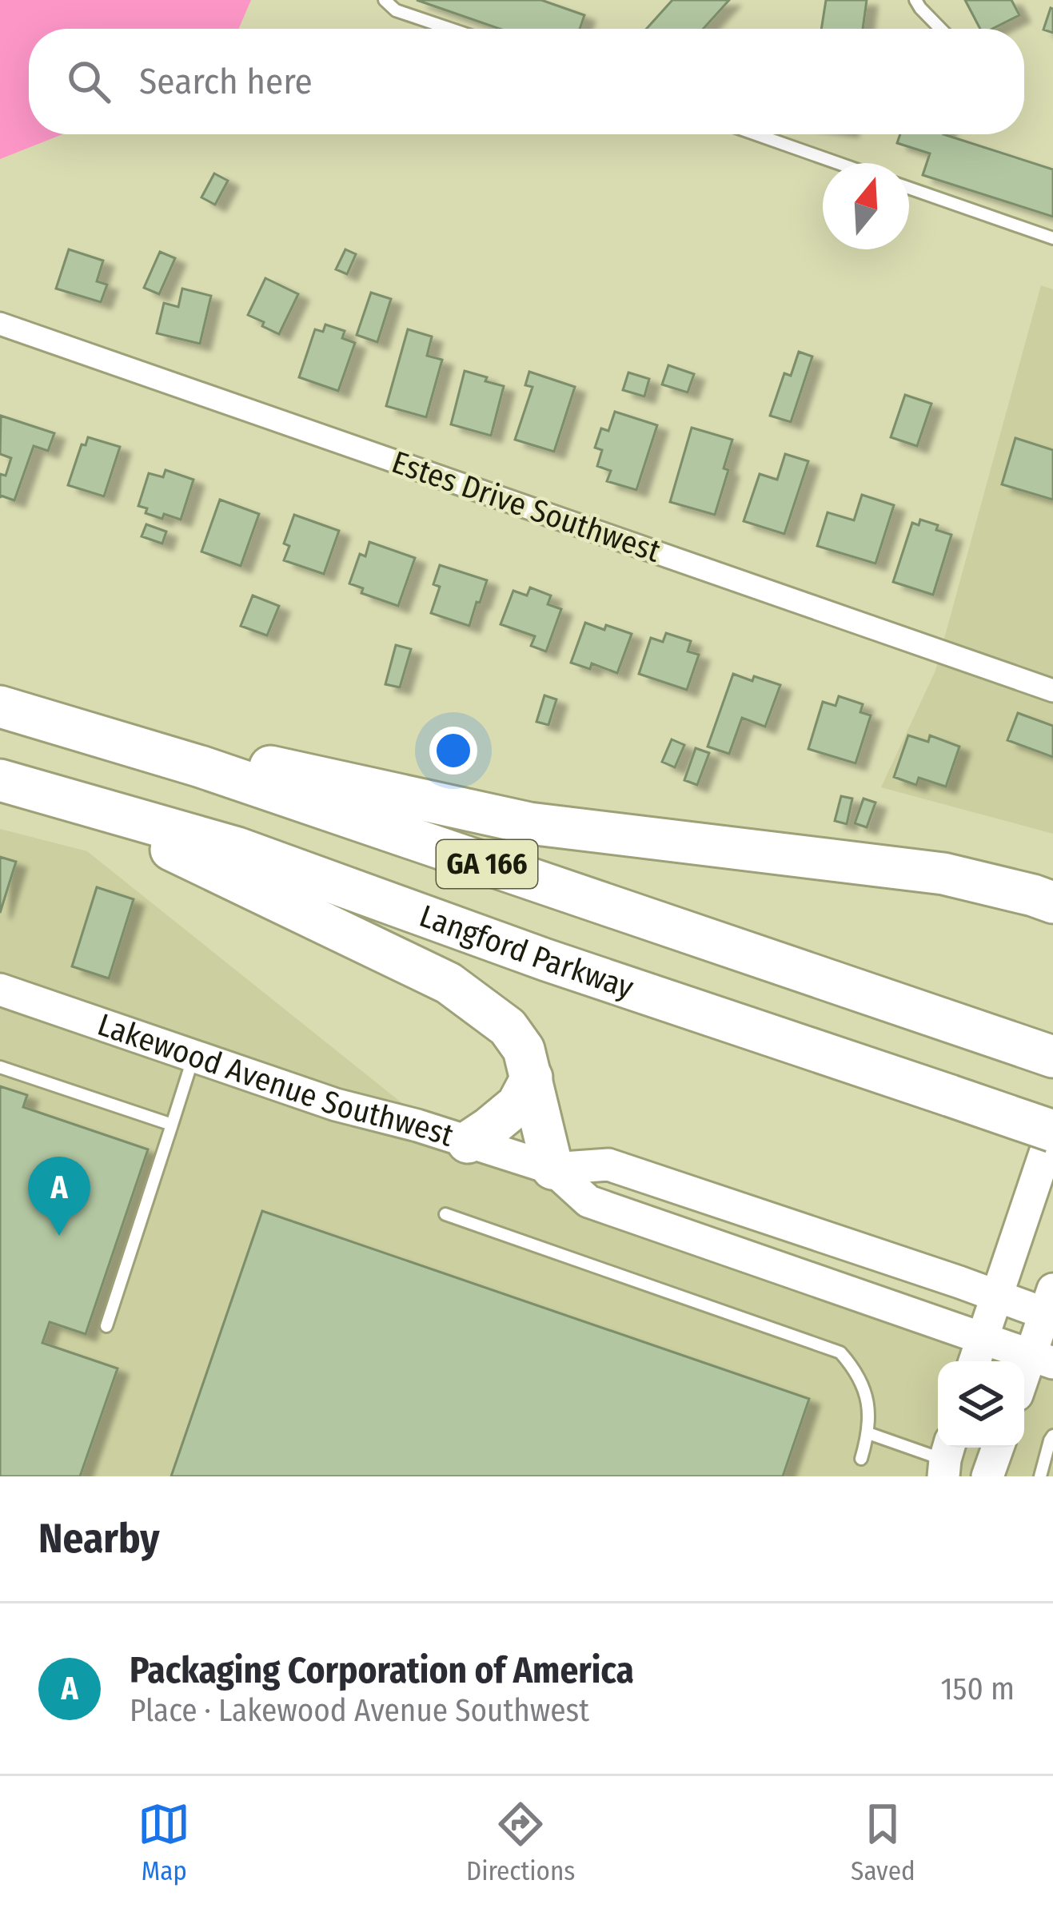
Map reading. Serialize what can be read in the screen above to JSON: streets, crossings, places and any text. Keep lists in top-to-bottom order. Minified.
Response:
{"streets":{"highway":["GA 166","Langford Parkway"],"street":["Estes Drive Southwest","Lakewood Avenue Southwest"]},"north":"top","page":{"search":"Search here","pins":"A","heading":"Nearby","list":[{"mark":"A","name":"Packaging Corporation of America","note":"Place · Lakewood Avenue Southwest","value":"150 m"}],"nav":["Map","Directions","Saved"]}}
